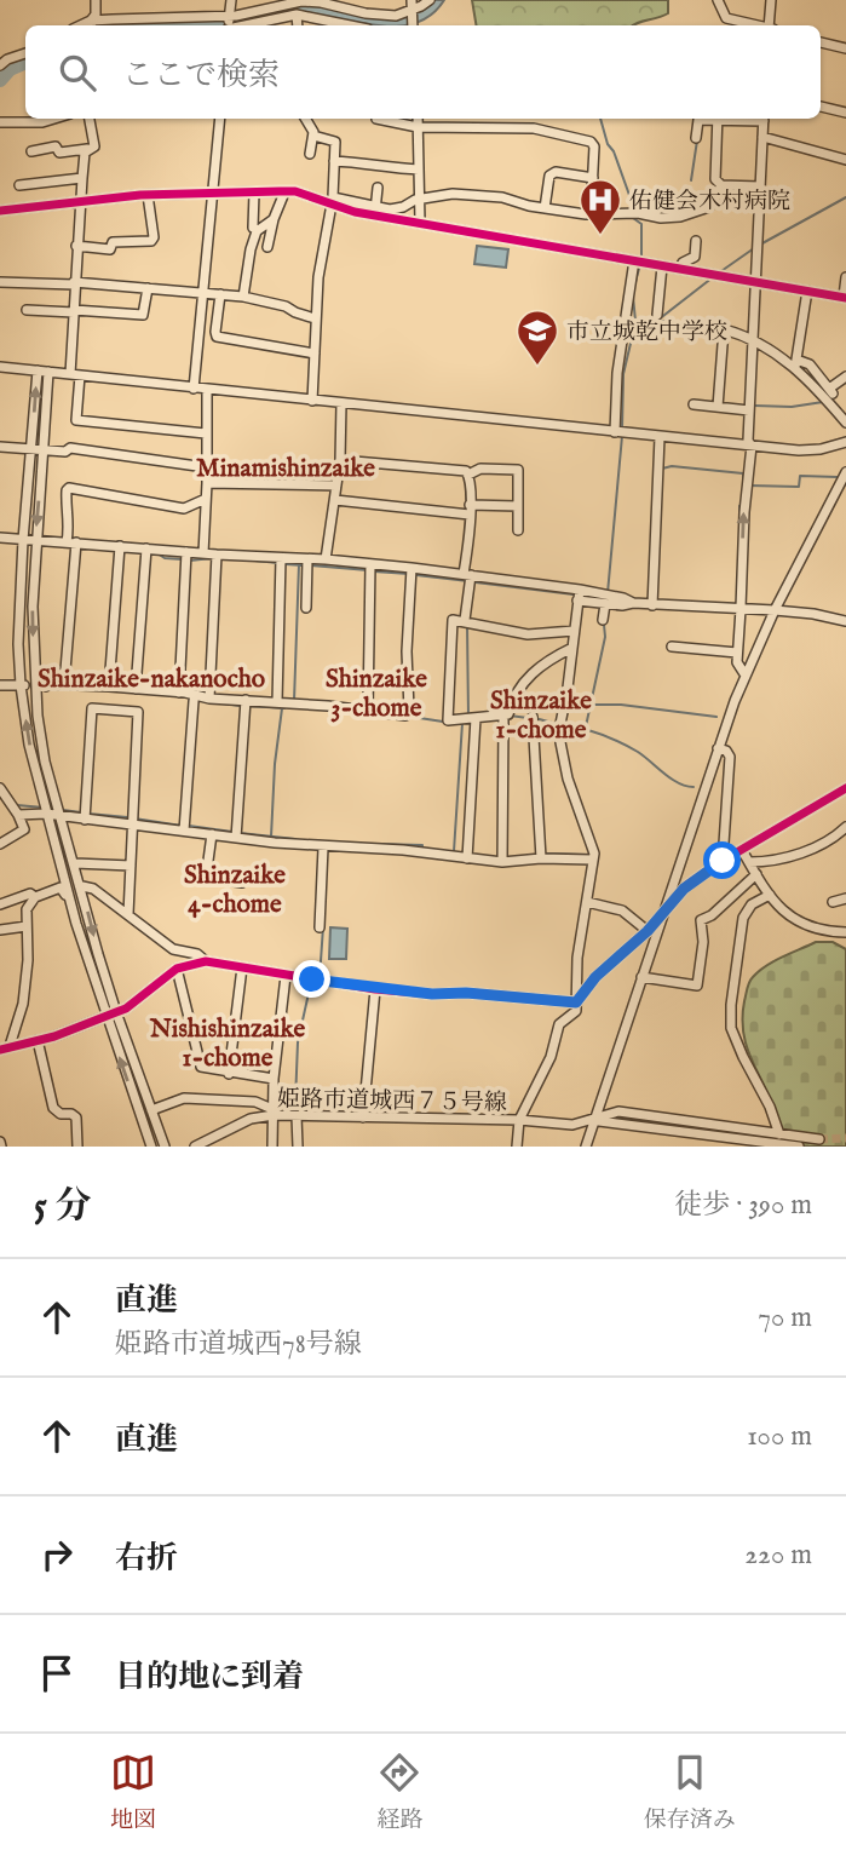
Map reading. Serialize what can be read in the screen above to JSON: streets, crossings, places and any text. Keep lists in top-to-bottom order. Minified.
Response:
{"streets":{"street":["姫路市道城西７５号線"]},"districts":["Minamishinzaike","Shinzaike-nakanocho","Shinzaike 3-chome","Shinzaike 1-chome","Shinzaike 4-chome","Nishishinzaike 1-chome"],"places":{"hospital":["佑健会木村病院"],"school or university":["市立城乾中学校"]},"page":{"search":"ここで検索","heading":["5 分","徒歩 · 390 m"],"list":[["直進","姫路市道城西78号線","70 m"],["直進","100 m"],["右折","220 m"],"目的地に到着"],"nav":["地図","経路","保存済み"]}}
